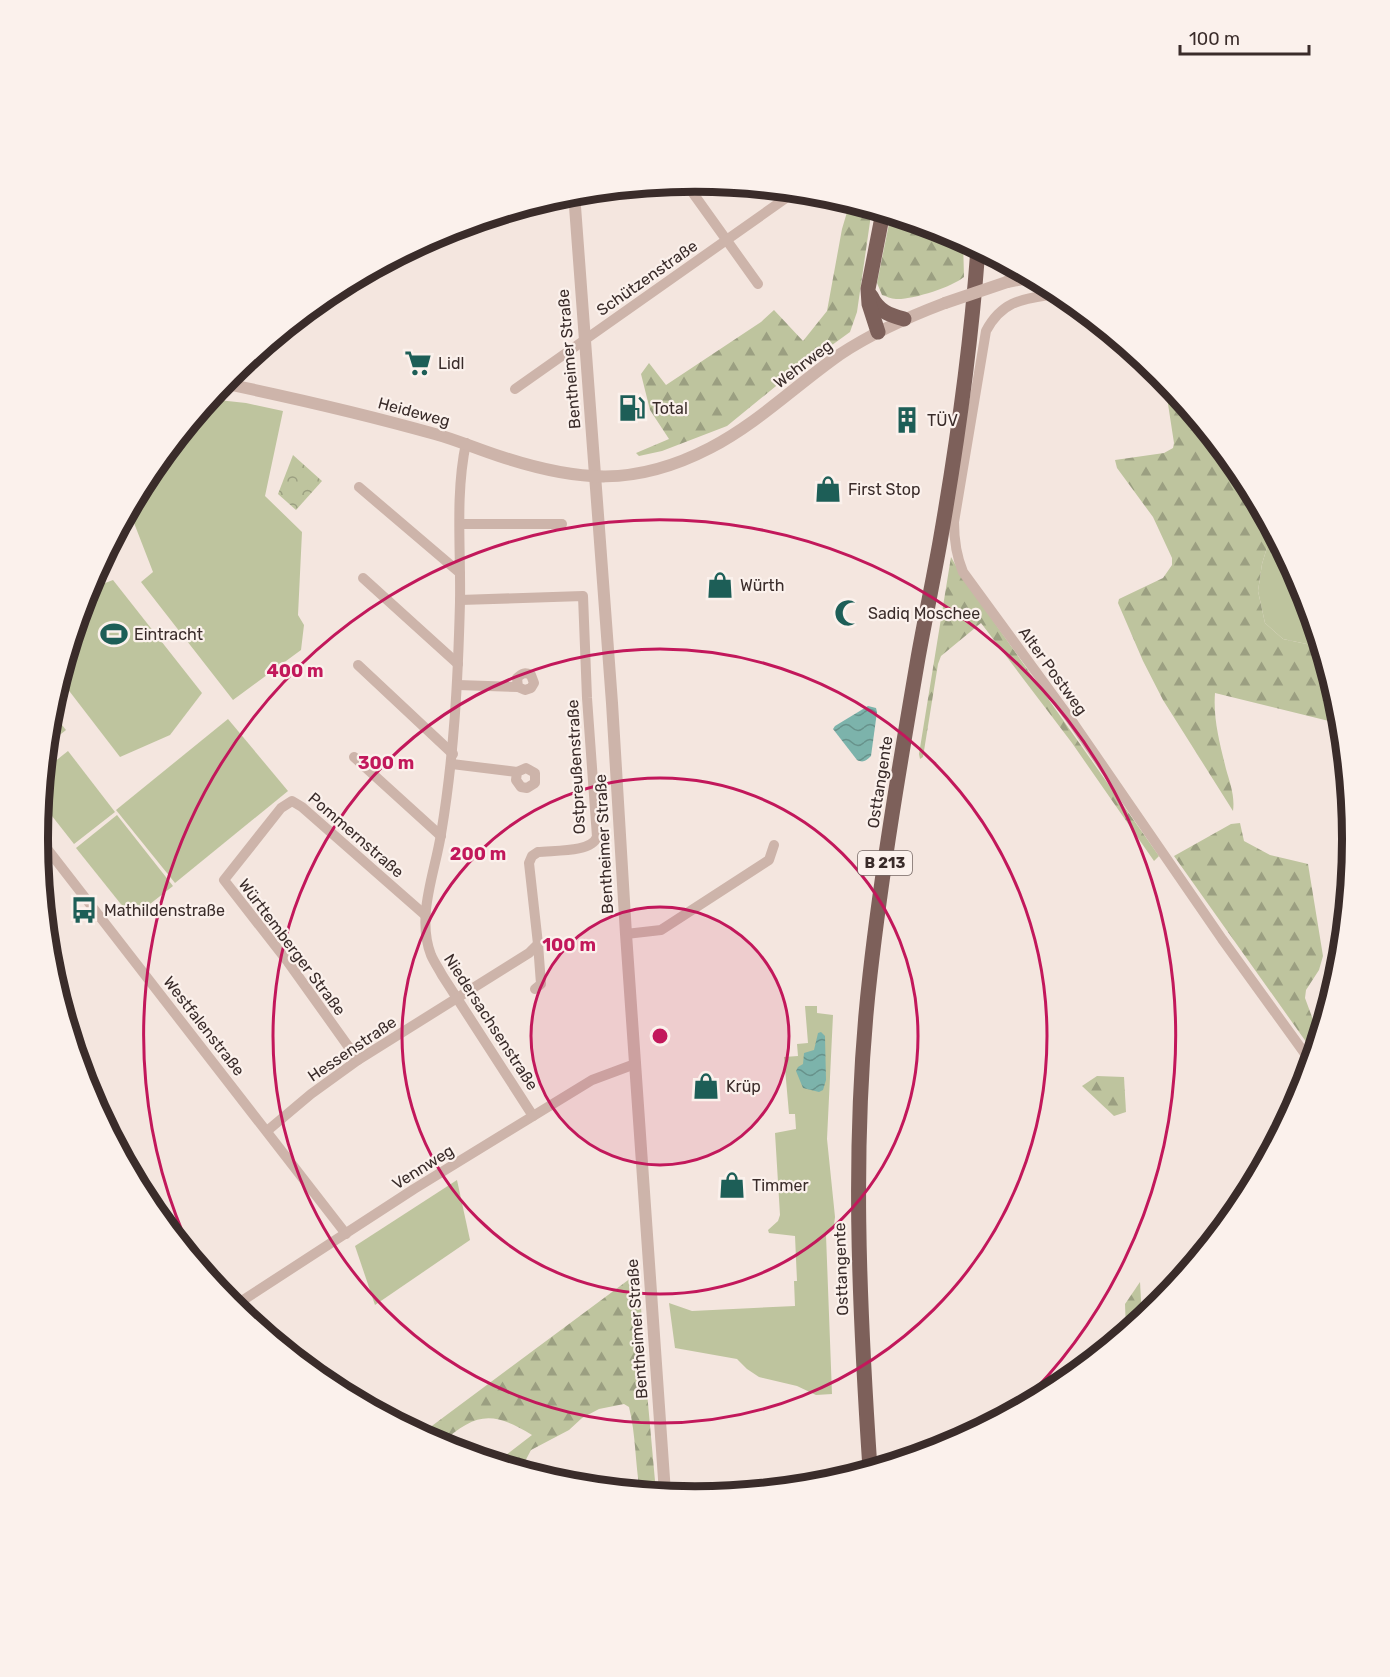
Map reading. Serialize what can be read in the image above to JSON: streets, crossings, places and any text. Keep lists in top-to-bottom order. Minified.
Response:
{"streets":{"main road":["Osttangente","B 213"],"street":["Schützenstraße","Bentheimer Straße","Wehrweg","Heideweg","Alter Postweg","Ostpreußenstraße","Pommernstraße","Württemberger Straße","Niedersachsenstraße","Westfalenstraße","Hessenstraße","Vennweg"]},"crossings":[["Schützenstraße","Bentheimer Straße"],["Bentheimer Straße","Wehrweg"],["Bentheimer Straße","Heideweg"],["Bentheimer Straße","Vennweg"],["Wehrweg","Heideweg"],["Heideweg","Niedersachsenstraße"],["Ostpreußenstraße","Niedersachsenstraße"],["Pommernstraße","Württemberger Straße"],["Pommernstraße","Niedersachsenstraße"],["Württemberger Straße","Hessenstraße"],["Niedersachsenstraße","Hessenstraße"],["Niedersachsenstraße","Vennweg"],["Westfalenstraße","Hessenstraße"],["Westfalenstraße","Vennweg"]],"places":{"supermarket":["Lidl"],"fuel station":["Total"],"building":["TÜV"],"shop":["First Stop","Würth","Krüp","Timmer"],"mosque":["Sadiq Moschee"],"sports":["Eintracht"],"bus stop":["Mathildenstraße"]},"scale_bar":"100 m","rings":["400 m","300 m","200 m","100 m"]}
